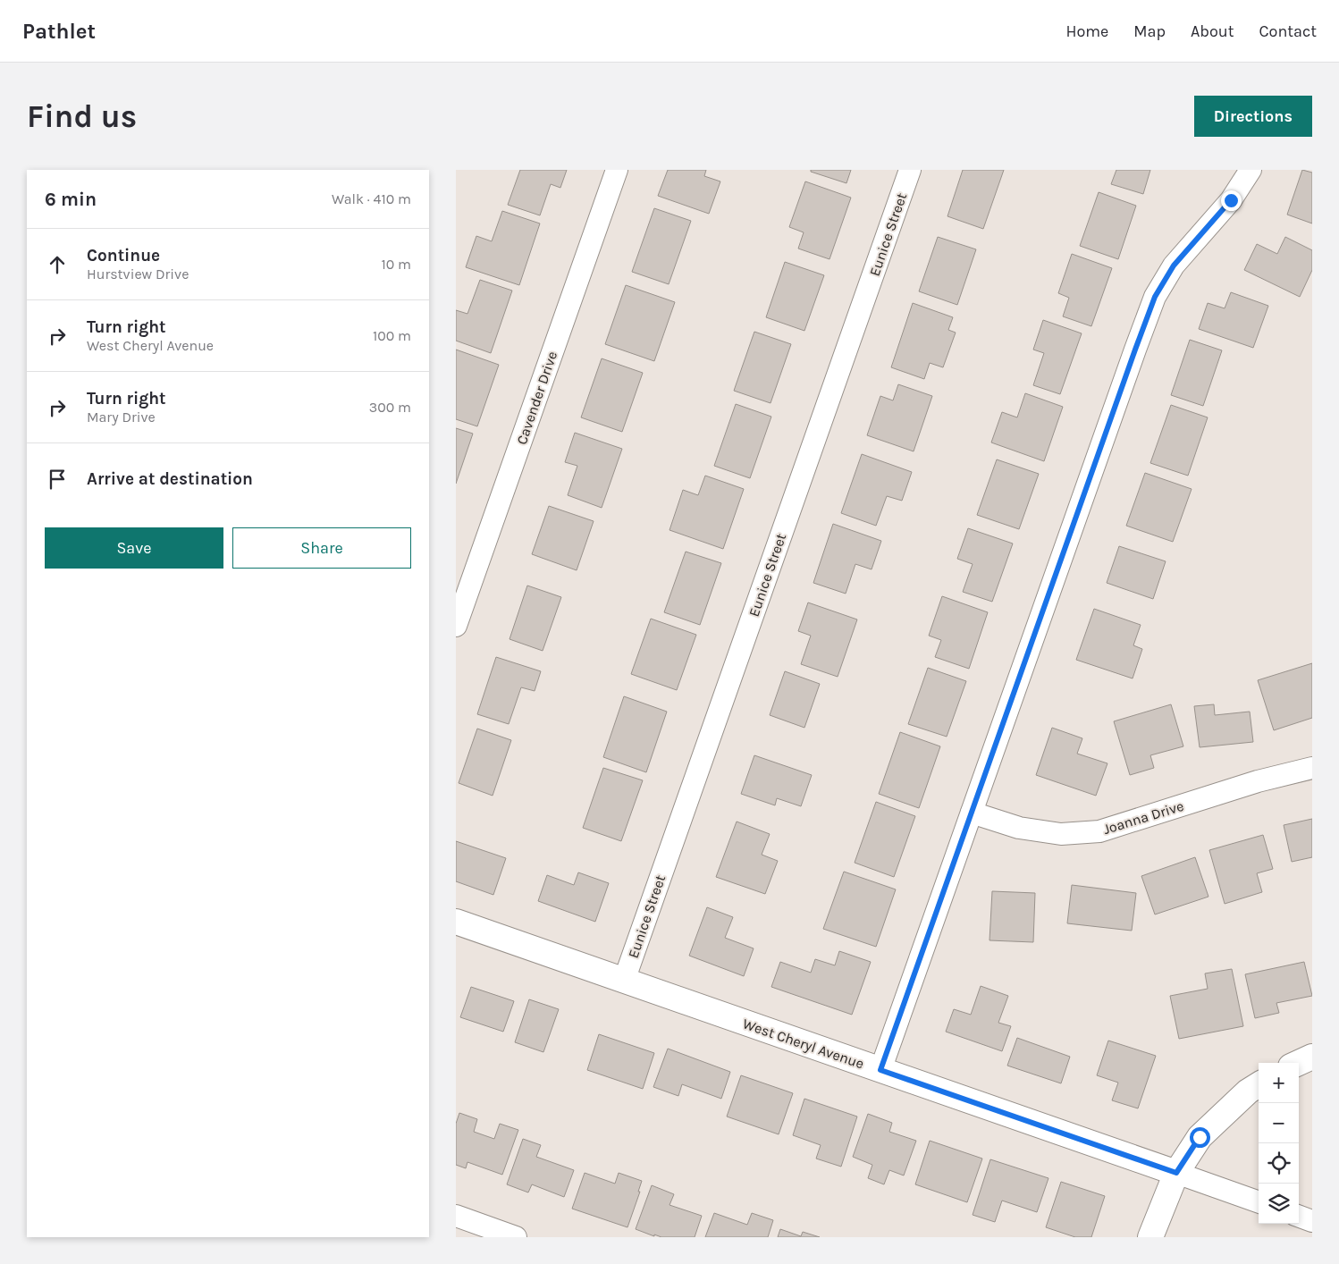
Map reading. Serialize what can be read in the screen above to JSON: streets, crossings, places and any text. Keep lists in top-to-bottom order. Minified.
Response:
{"streets":{"street":["Eunice Street","Cavender Drive","Joanna Drive","West Cheryl Avenue"]},"crossings":[["Eunice Street","West Cheryl Avenue"]],"page":{"header":"Pathlet","nav":["Home","Map","About","Contact"],"buttons":["Directions",["Save","Share"]],"title":"Find us","heading":["6 min","Walk · 410 m"],"list":[["Continue","Hurstview Drive","10 m"],["Turn right","West Cheryl Avenue","100 m"],["Turn right","Mary Drive","300 m"],"Arrive at destination"],"map_buttons":["+","−"]}}
